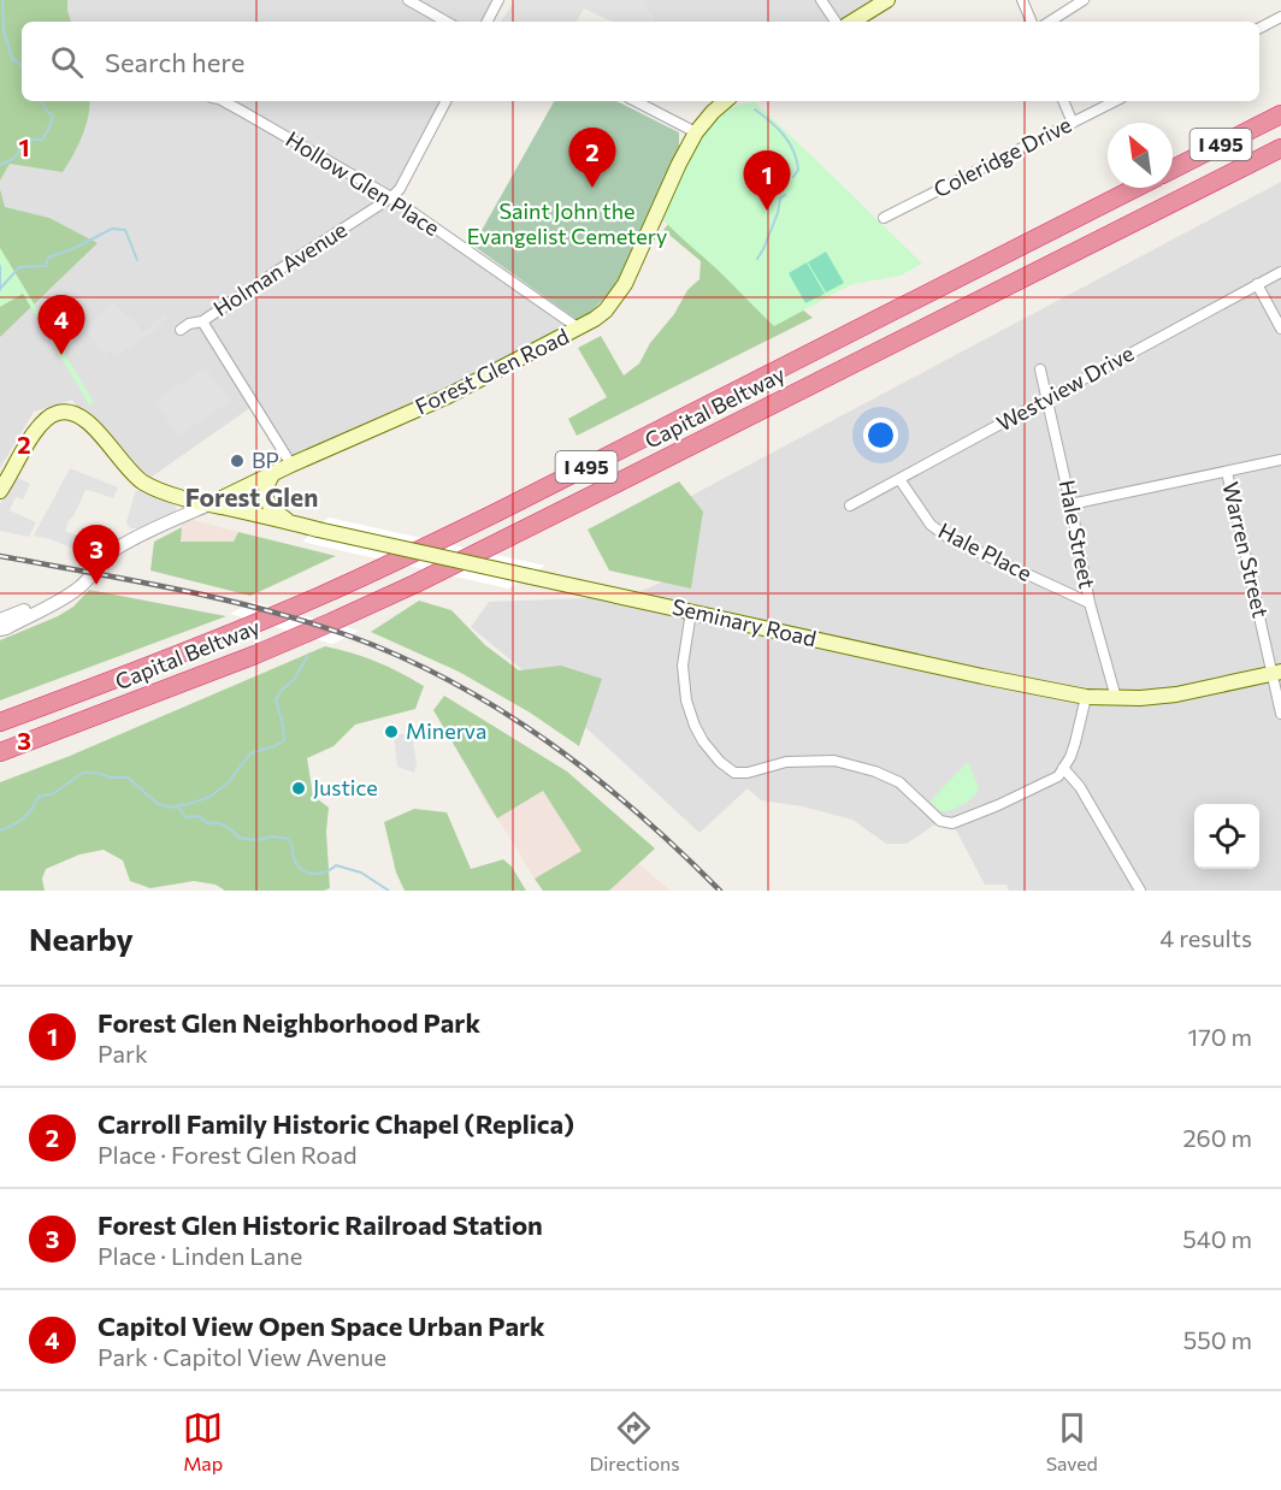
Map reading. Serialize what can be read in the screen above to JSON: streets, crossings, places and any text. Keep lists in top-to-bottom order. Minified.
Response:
{"streets":{"highway":["I 495","Capital Beltway"],"main road":["Forest Glen Road","Seminary Road"],"street":["Coleridge Drive","Hollow Glen Place","Holman Avenue","Westview Drive","Hale Street","Warren Street","Hale Place"]},"crossings":[["Hollow Glen Place","Holman Avenue"],["Hollow Glen Place","Forest Glen Road"],["Forest Glen Road","Seminary Road"],["Westview Drive","Hale Street"],["Westview Drive","Hale Place"],["Hale Street","Hale Place"],["Hale Street","Seminary Road"],["Warren Street","Seminary Road"]],"districts":["Forest Glen"],"parks":["Saint John the Evangelist Cemetery"],"places":["BP","Minerva","Justice"],"north":"top left","page":{"search":"Search here","pins":["2","1","4","3"],"heading":["Nearby","4 results"],"list":[{"mark":"1","name":"Forest Glen Neighborhood Park","note":"Park","value":"170 m"},{"mark":"2","name":"Carroll Family Historic Chapel (Replica)","note":"Place · Forest Glen Road","value":"260 m"},{"mark":"3","name":"Forest Glen Historic Railroad Station","note":"Place · Linden Lane","value":"540 m"},{"mark":"4","name":"Capitol View Open Space Urban Park","note":"Park · Capitol View Avenue","value":"550 m"}],"nav":["Map","Directions","Saved"]},"grid":{"rows":["1","2","3"]}}
